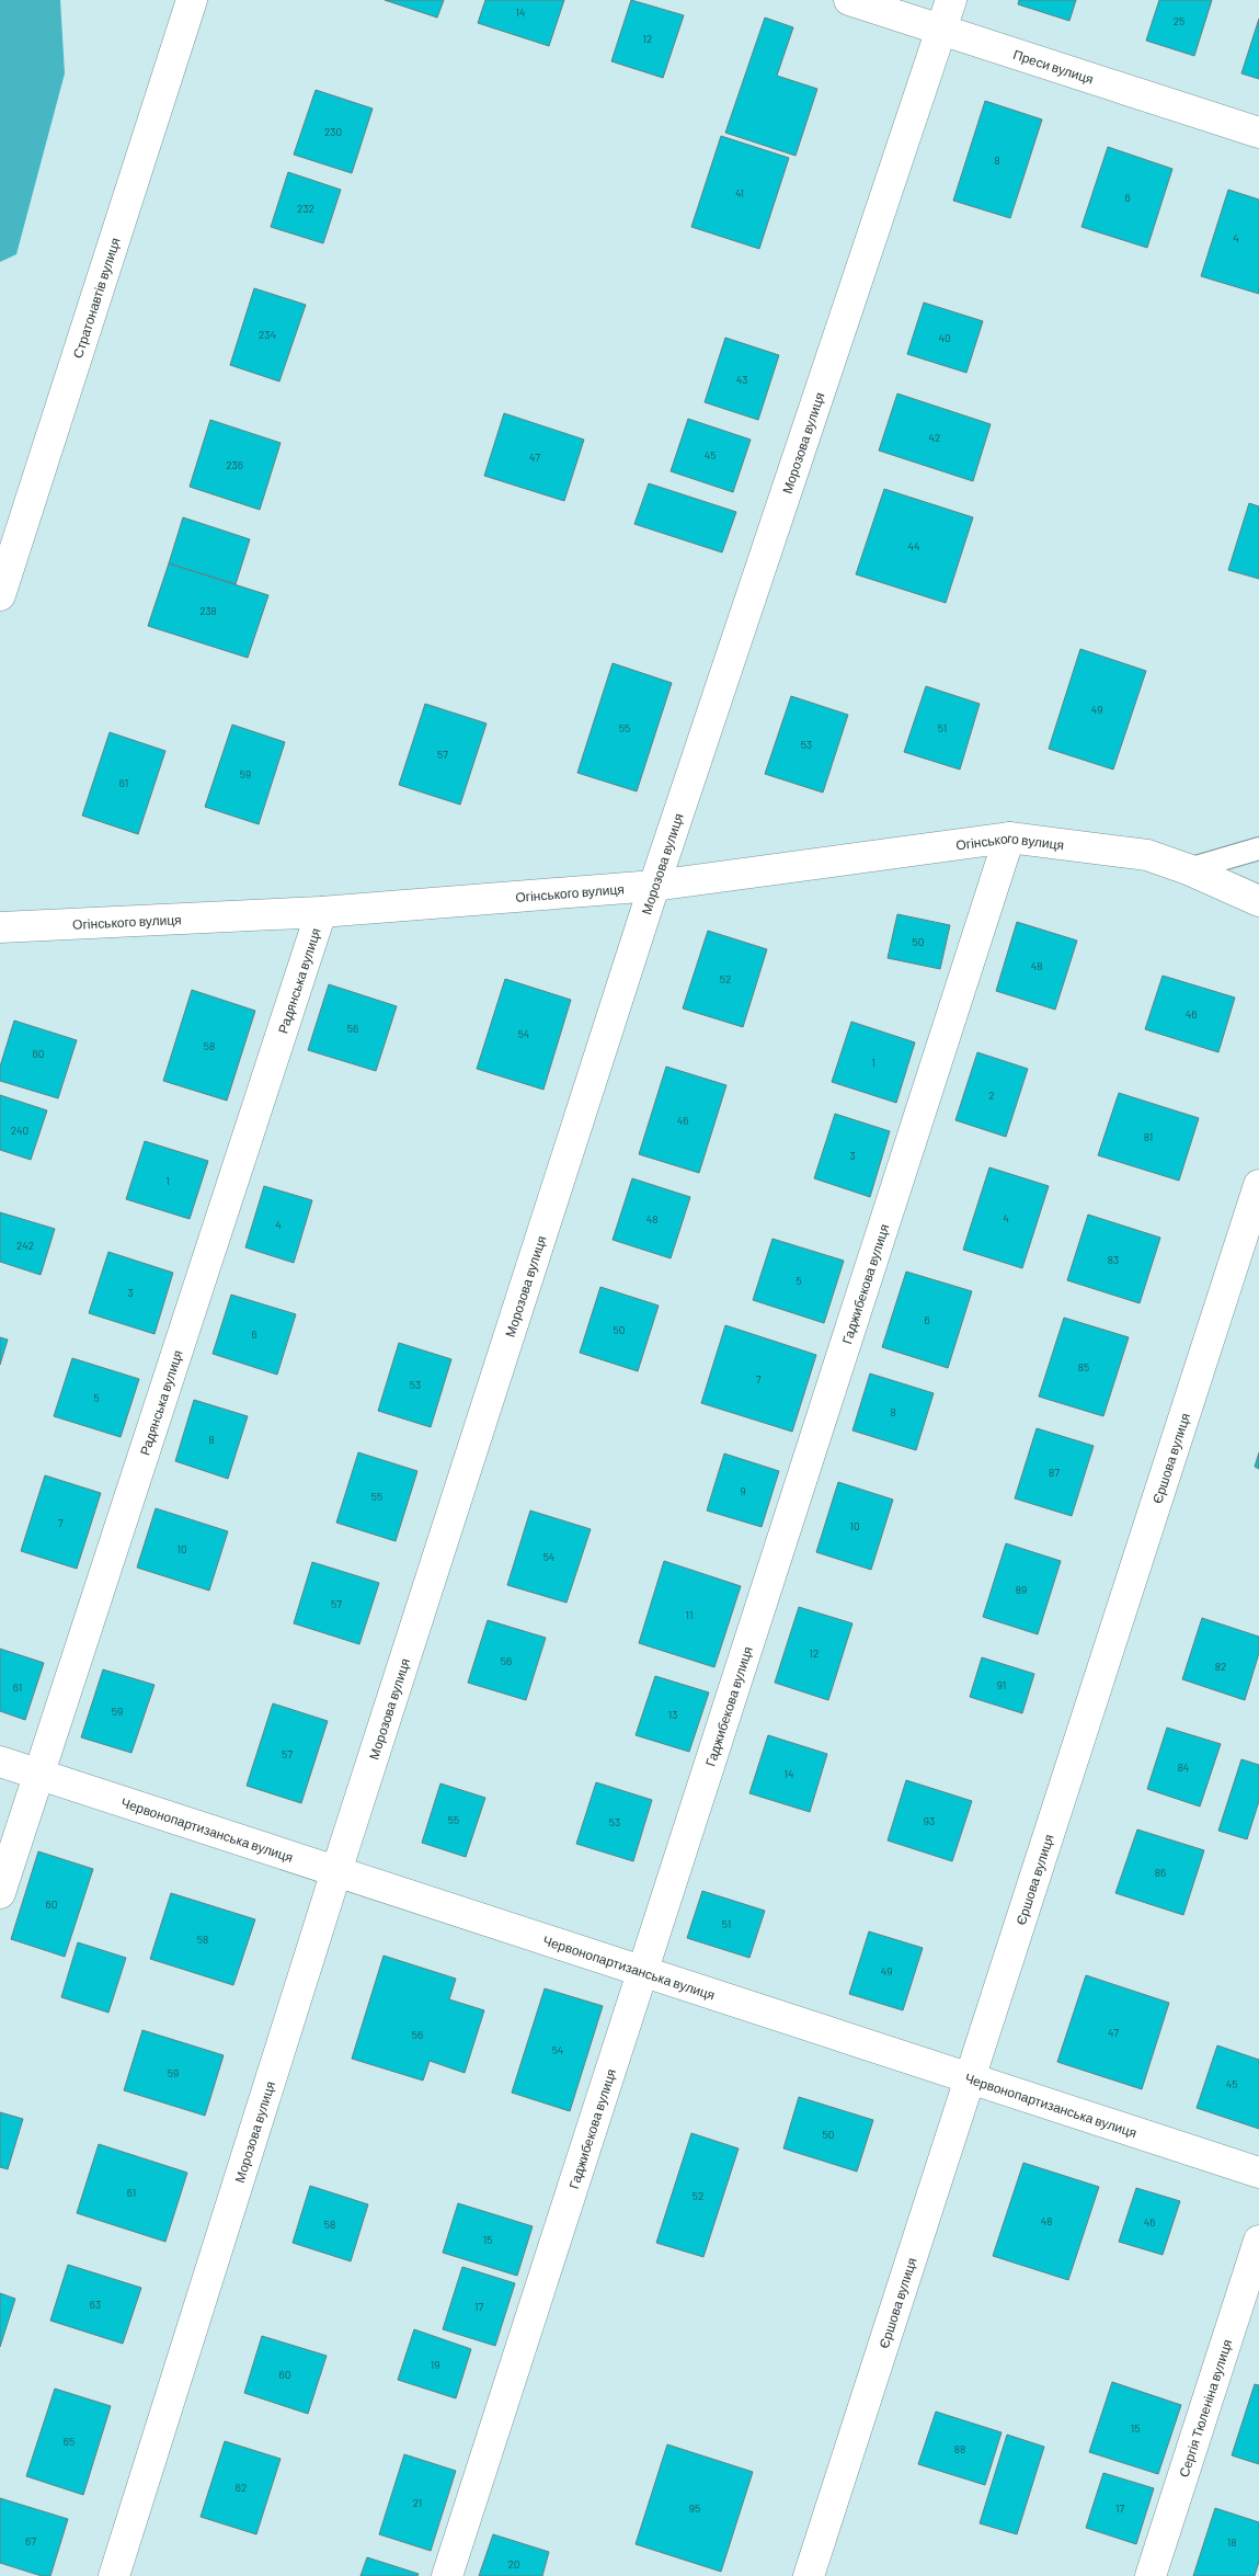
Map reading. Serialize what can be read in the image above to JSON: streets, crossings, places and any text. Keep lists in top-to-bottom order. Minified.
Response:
{"streets":{"street":["Преси вулиця","Стратонавтів вулиця","Морозова вулиця","Огінського вулиця","Радянська вулиця","Гаджибекова вулиця","Єршова вулиця","Червонопартизанська вулиця","Сергія Тюленіна вулиця"]},"crossings":[["Преси вулиця","Морозова вулиця"],["Морозова вулиця","Огінського вулиця"],["Морозова вулиця","Червонопартизанська вулиця"],["Огінського вулиця","Радянська вулиця"],["Огінського вулиця","Гаджибекова вулиця"],["Радянська вулиця","Червонопартизанська вулиця"],["Гаджибекова вулиця","Червонопартизанська вулиця"],["Єршова вулиця","Червонопартизанська вулиця"]],"house_numbers":["14","25","12","230","8","41","6","232","4","234","40","43","42","45","47","236","44","238","49","55","51","53","57","59","61","50","48","52","46","56","54","58","60","1","2","46","240","81","3","1","4","48","4","242","83","5","3","6","50","6","85","7","53","5","8","8","87","9","55","7","10","10","54","89","57","11","12","56","82","91","61","59","13","57","84","14","55","93","53","86","60","51","58","49","47","56","54","59","45","50","61","52","48","46","58","15","63","17","19","60","15","65","88","62","21","95","17","67","18","20"]}
